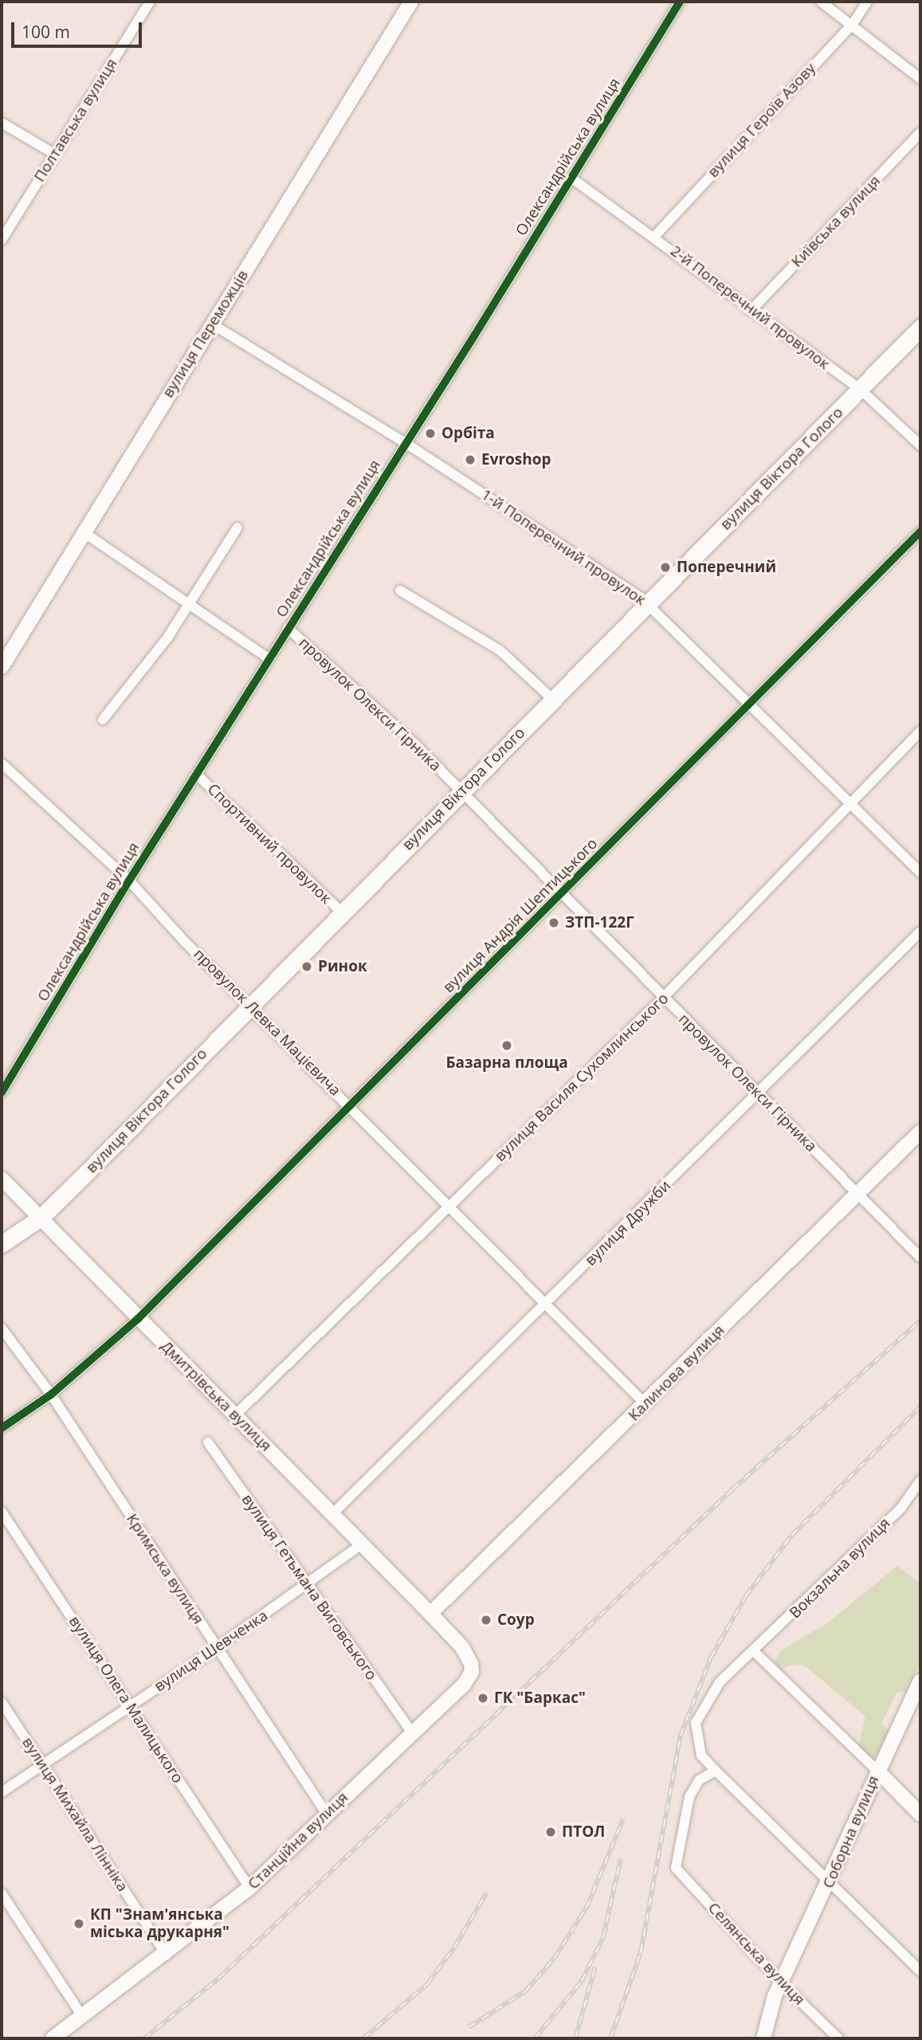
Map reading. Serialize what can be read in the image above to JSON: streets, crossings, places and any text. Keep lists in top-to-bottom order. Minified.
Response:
{"streets":{"main road":["вулиця Віктора Голого"],"street":["Полтавська вулиця","вулиця Героїв Азову","Олександрійська вулиця","Київська вулиця","2-й Поперечний провулок","вулиця Переможців","1-й Поперечний провулок","провулок Олекси Гірника","Спортивний провулок","вулиця Андрія Шептицького","провулок Левка Мацієвича","вулиця Василя Сухомлинського","вулиця Дружби","Калинова вулиця","Дмитрівська вулиця","Вокзальна вулиця","Кримська вулиця","вулиця Гетьмана Виговського","вулиця Шевченка","вулиця Олега Малицького","вулиця Михайла Лінніка","Соборна вулиця","Станційна вулиця","Селянська вулиця"]},"crossings":[["вулиця Героїв Азову","2-й Поперечний провулок"],["Олександрійська вулиця","2-й Поперечний провулок"],["Олександрійська вулиця","1-й Поперечний провулок"],["Олександрійська вулиця","провулок Олекси Гірника"],["Олександрійська вулиця","Спортивний провулок"],["Олександрійська вулиця","провулок Левка Мацієвича"],["Київська вулиця","2-й Поперечний провулок"],["2-й Поперечний провулок","вулиця Віктора Голого"],["вулиця Переможців","1-й Поперечний провулок"],["вулиця Віктора Голого","1-й Поперечний провулок"],["вулиця Віктора Голого","провулок Олекси Гірника"],["вулиця Віктора Голого","Спортивний провулок"],["вулиця Віктора Голого","провулок Левка Мацієвича"],["вулиця Віктора Голого","Дмитрівська вулиця"],["1-й Поперечний провулок","вулиця Андрія Шептицького"],["1-й Поперечний провулок","вулиця Василя Сухомлинського"],["провулок Олекси Гірника","вулиця Андрія Шептицького"],["провулок Олекси Гірника","вулиця Василя Сухомлинського"],["провулок Олекси Гірника","вулиця Дружби"],["провулок Олекси Гірника","Калинова вулиця"],["вулиця Андрія Шептицького","провулок Левка Мацієвича"],["вулиця Андрія Шептицького","Дмитрівська вулиця"],["вулиця Андрія Шептицького","Кримська вулиця"],["провулок Левка Мацієвича","вулиця Василя Сухомлинського"],["провулок Левка Мацієвича","вулиця Дружби"],["провулок Левка Мацієвича","Калинова вулиця"],["вулиця Василя Сухомлинського","Дмитрівська вулиця"],["вулиця Дружби","Дмитрівська вулиця"],["Калинова вулиця","Дмитрівська вулиця"],["Калинова вулиця","Станційна вулиця"],["Дмитрівська вулиця","вулиця Шевченка"],["Дмитрівська вулиця","Станційна вулиця"],["Вокзальна вулиця","Соборна вулиця"],["Вокзальна вулиця","Селянська вулиця"],["Кримська вулиця","вулиця Шевченка"],["Кримська вулиця","Станційна вулиця"],["вулиця Гетьмана Виговського","вулиця Шевченка"],["вулиця Гетьмана Виговського","Станційна вулиця"],["вулиця Шевченка","вулиця Олега Малицького"],["вулиця Шевченка","вулиця Михайла Лінніка"],["вулиця Олега Малицького","Станційна вулиця"],["вулиця Михайла Лінніка","Станційна вулиця"],["Соборна вулиця","Селянська вулиця"]],"places":["Орбіта","Evroshop","Поперечний","ЗТП-122Г","Ринок","Базарна площа","Соур","ГК \"Баркас\"","ПТОЛ","КП \"Знам'янська міська друкарня\""],"scale_bar":"100 m"}
